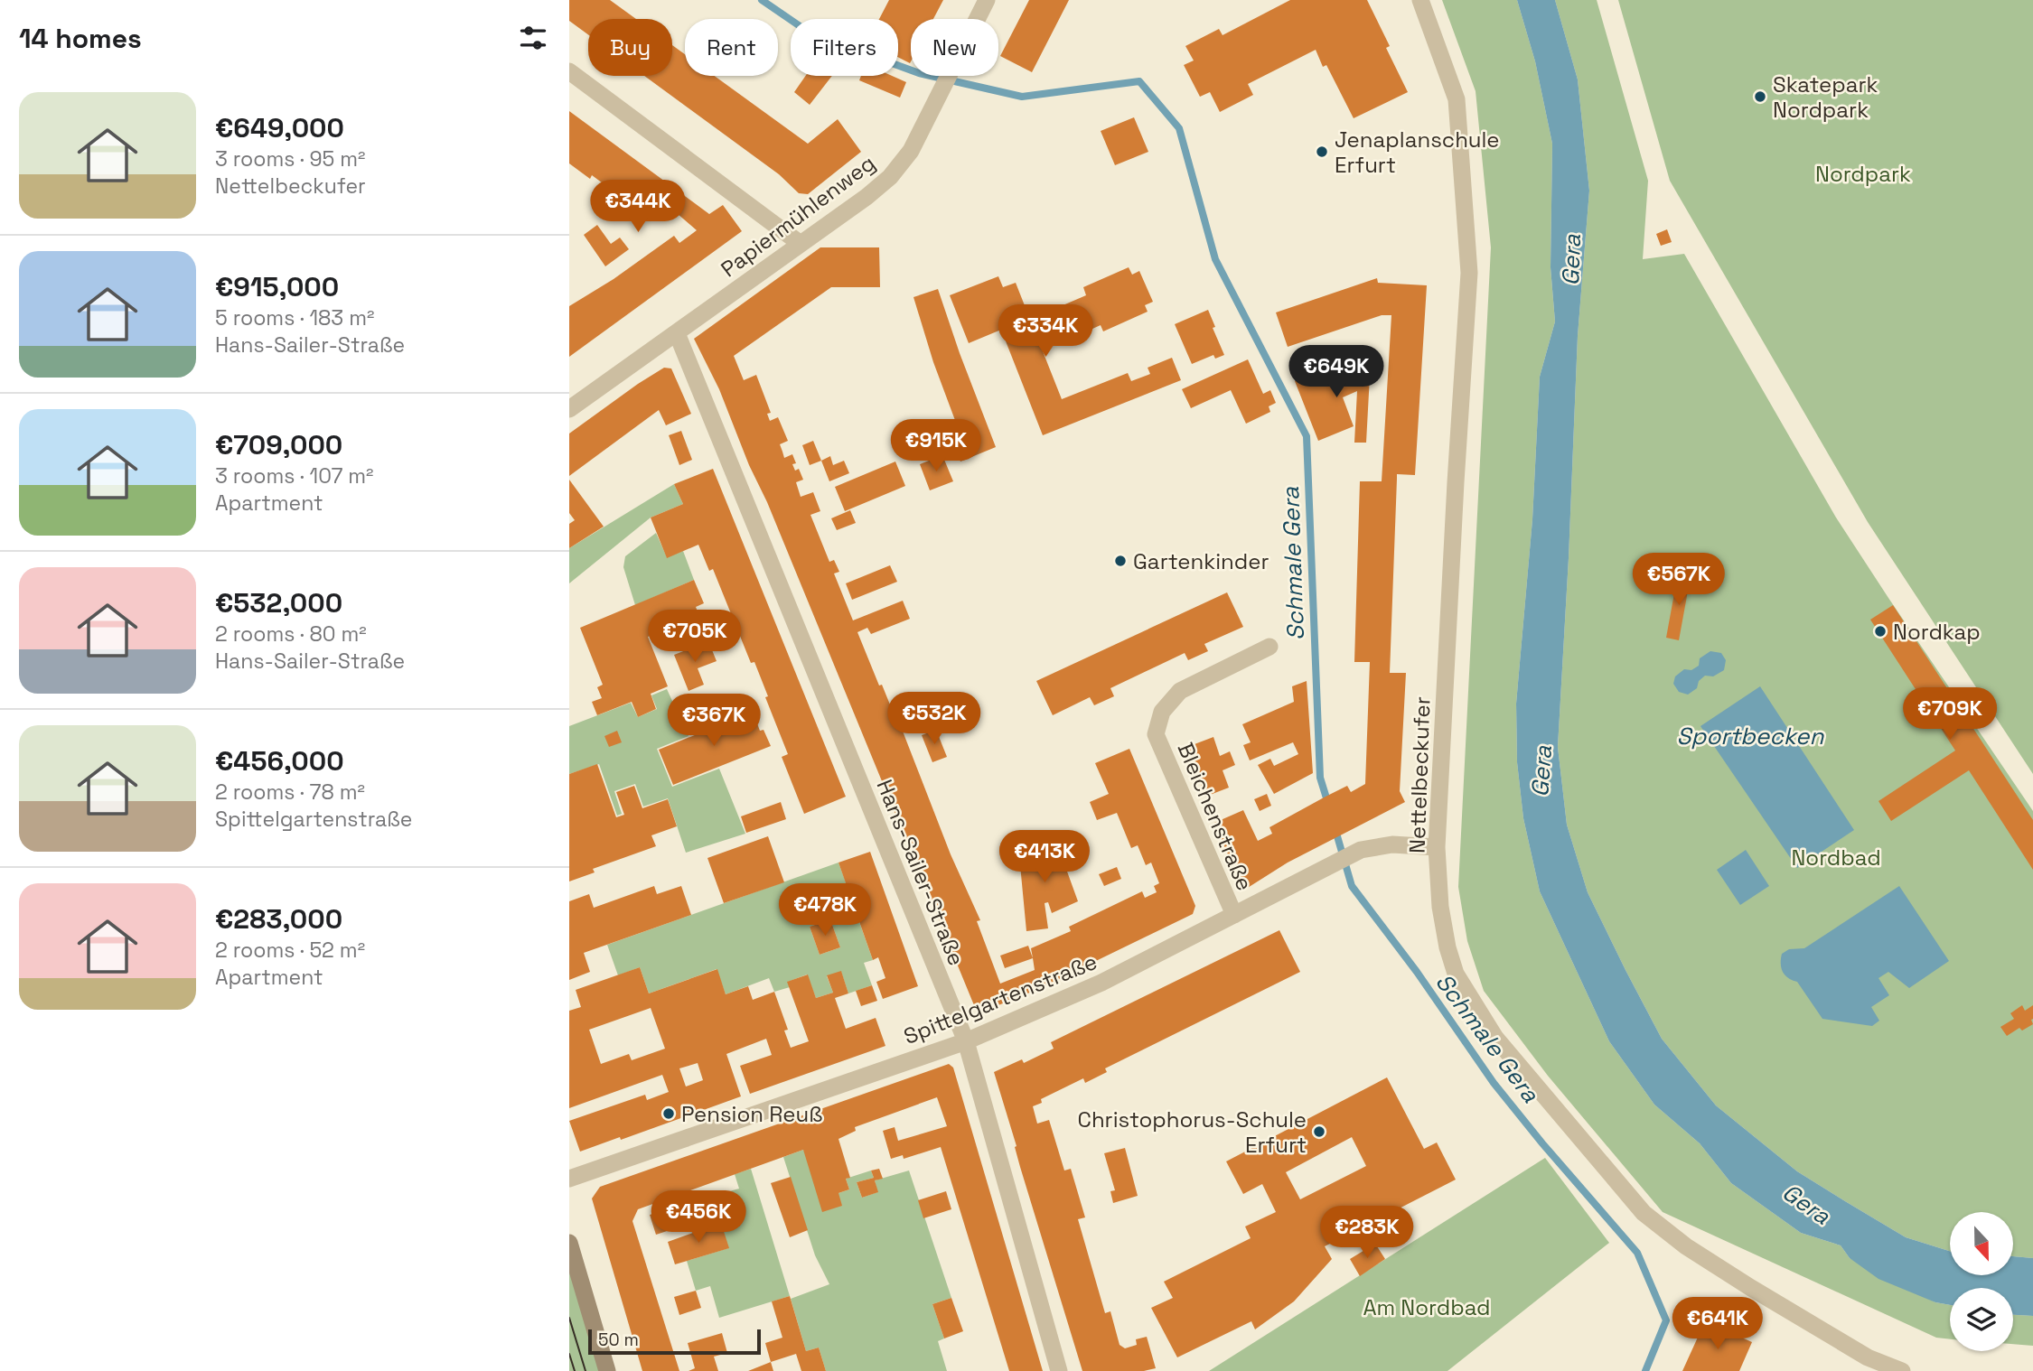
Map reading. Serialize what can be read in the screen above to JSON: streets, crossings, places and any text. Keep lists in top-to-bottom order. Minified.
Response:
{"streets":{"street":["Papiermühlenweg","Nettelbeckufer","Bleichenstraße","Hans-Sailer-Straße","Spittelgartenstraße"]},"crossings":[["Papiermühlenweg","Hans-Sailer-Straße"],["Nettelbeckufer","Spittelgartenstraße"],["Bleichenstraße","Spittelgartenstraße"],["Hans-Sailer-Straße","Spittelgartenstraße"]],"water":["Gera","Schmale Gera","Sportbecken"],"parks":["Nordpark","Nordbad","Am Nordbad"],"places":["Skatepark Nordpark","Jenaplanschule Erfurt","Gartenkinder","Nordkap","Pension Reuß","Christophorus-Schule Erfurt"],"scale_bar":"50 m","north":"bottom","page":{"heading":"14 homes","chip":["Buy","Rent","Filters","New"],"list":[{"name":"€649,000","note":"3 rooms · 95 m² · Nettelbeckufer"},{"name":"€915,000","note":"5 rooms · 183 m² · Hans-Sailer-Straße"},{"name":"€709,000","note":"3 rooms · 107 m² · Apartment"},{"name":"€532,000","note":"2 rooms · 80 m² · Hans-Sailer-Straße"},{"name":"€456,000","note":"2 rooms · 78 m² · Spittelgartenstraße"},{"name":"€283,000","note":"2 rooms · 52 m² · Apartment"}],"price":["€344K","€334K","€649K","€915K","€567K","€705K","€709K","€532K","€367K","€413K","€478K","€456K","€283K","€641K"],"scale":"50 m"}}
